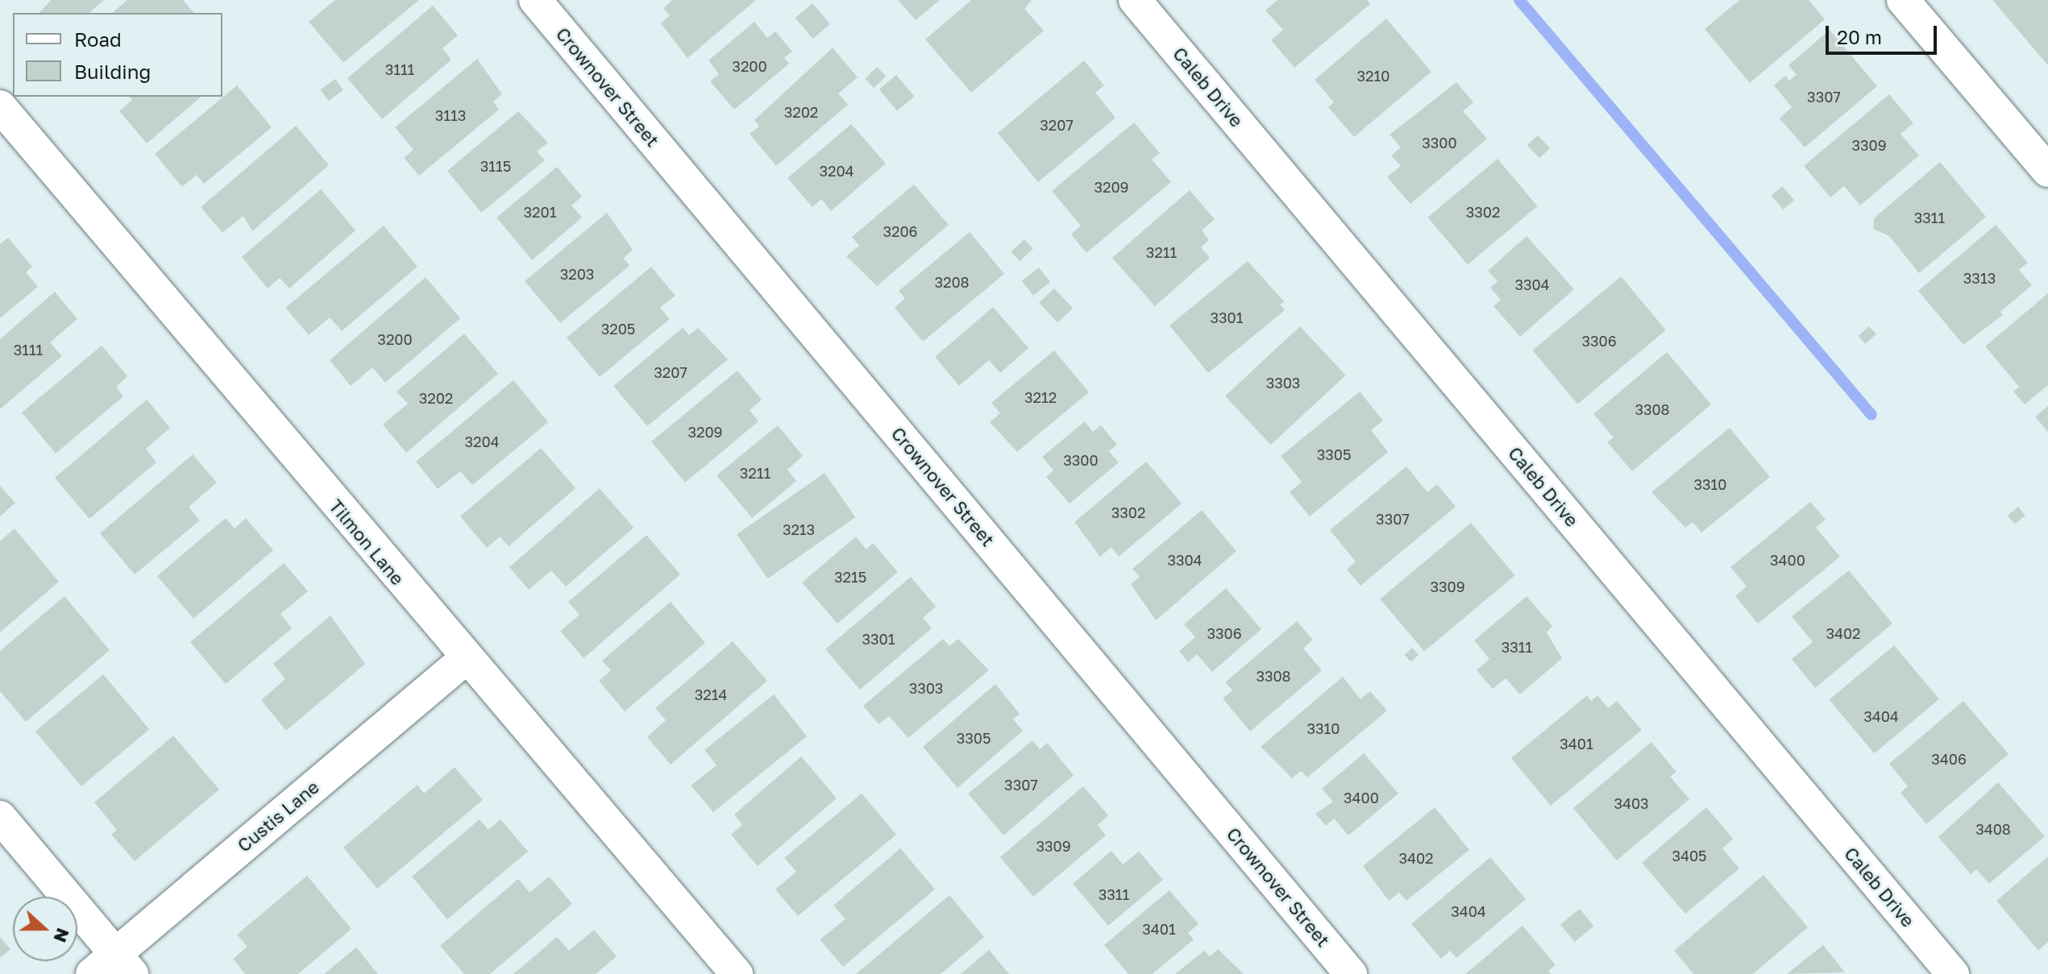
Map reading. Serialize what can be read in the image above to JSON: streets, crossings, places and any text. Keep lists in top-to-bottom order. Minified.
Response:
{"streets":{"street":["Crownover Street","Caleb Drive","Tilmon Lane","Custis Lane"]},"crossings":[["Tilmon Lane","Custis Lane"]],"house_numbers":["3200","3111","3210","3307","3202","3113","3207","3300","3309","3115","3204","3209","3201","3302","3311","3206","3211","3203","3313","3208","3304","3301","3205","3200","3306","3111","3207","3303","3212","3202","3308","3209","3204","3305","3300","3211","3310","3302","3307","3213","3304","3400","3215","3309","3306","3402","3301","3311","3308","3303","3214","3404","3310","3305","3401","3406","3307","3400","3403","3408","3309","3405","3402","3311","3404","3401"],"legend":["Road","Building"],"scale_bar":"20 m","north":"right"}
